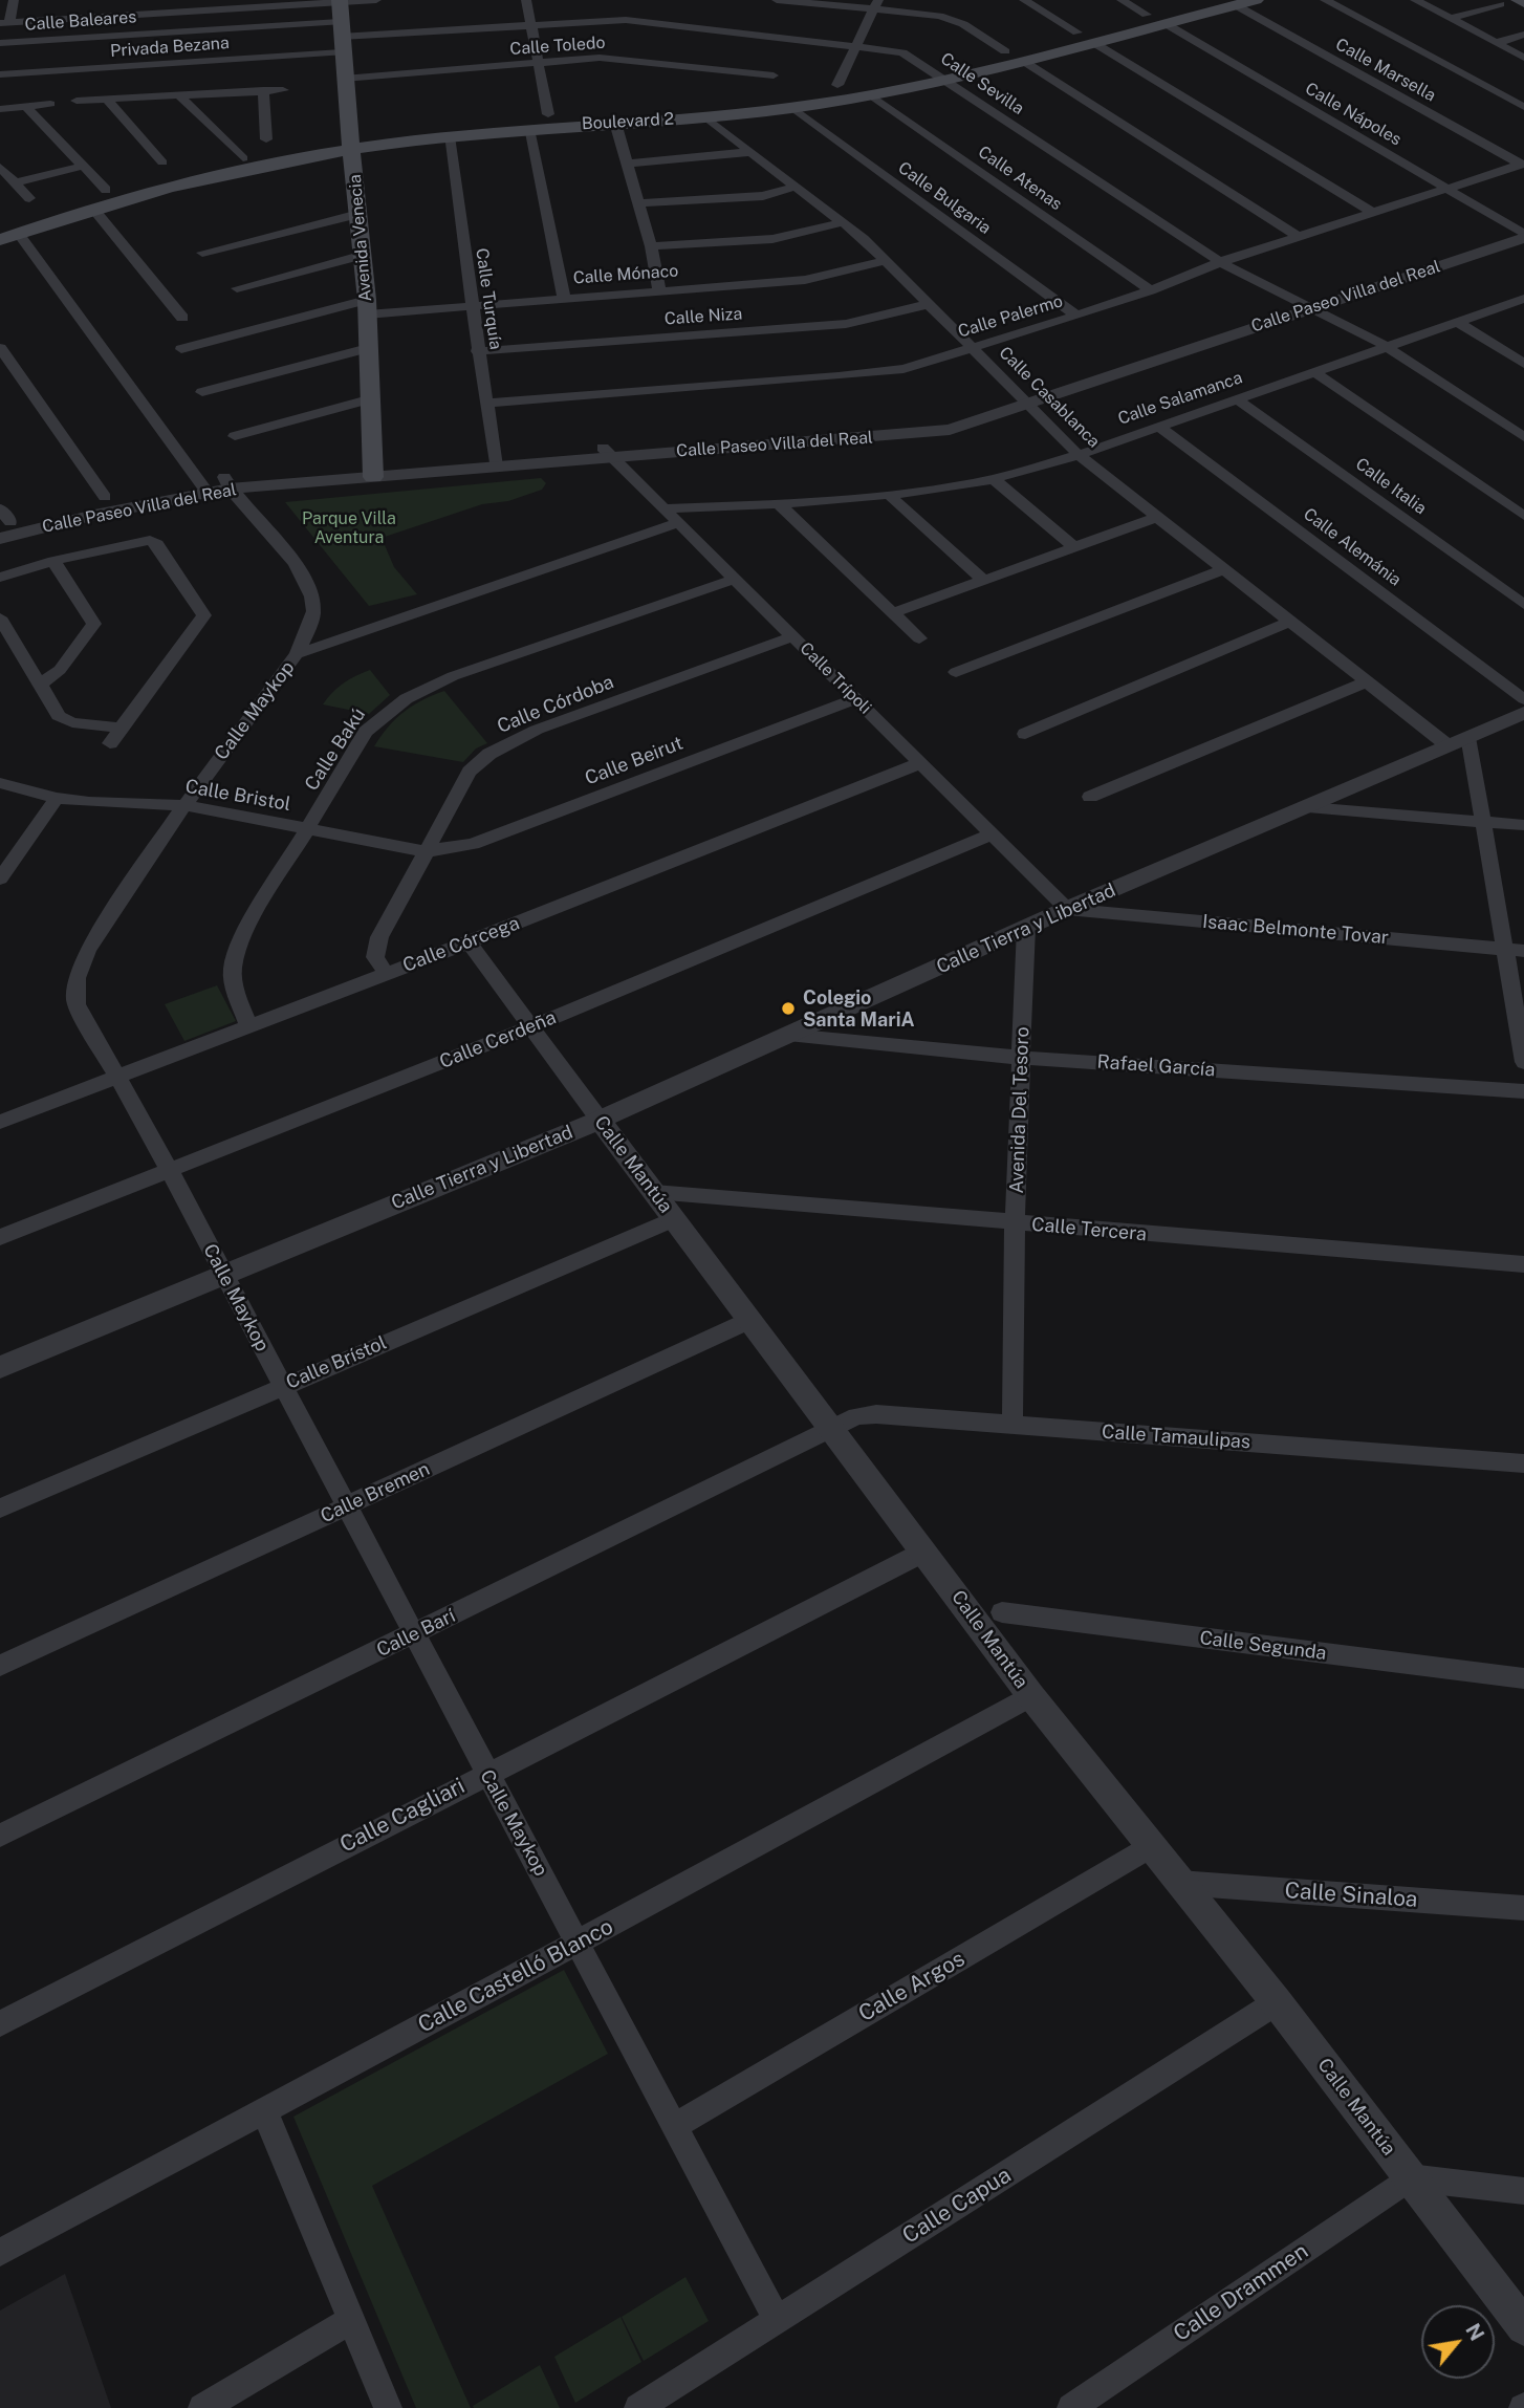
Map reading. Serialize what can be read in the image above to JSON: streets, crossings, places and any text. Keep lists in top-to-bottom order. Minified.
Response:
{"streets":{"main road":["Boulevard 2","Avenida Venecia"],"street":["Calle Baleares","Calle Toledo","Privada Bezana","Calle Marsella","Calle Sevilla","Calle Nápoles","Calle Atenas","Calle Bulgaria","Calle Mónaco","Calle Paseo Villa del Real","Calle Turquía","Calle Niza","Calle Palermo","Calle Casablanca","Calle Salamanca","Calle Italia","Calle Alemánia","Calle Trípoli","Calle Córdoba","Calle Maykop","Calle Bakú","Calle Beirut","Calle Bristol","Calle Tierra y Libertad","Isaac Belmonte Tovar","Calle Córcega","Calle Cerdeña","Rafael García","Avenida Del Tesoro","Calle Mantúa","Calle Tercera","Calle Brístol","Calle Tamaulipas","Calle Bremen","Calle Barí","Calle Segunda","Calle Cagliari","Calle Sinaloa","Calle Castelló Blanco","Calle Argos","Calle Capua","Calle Drammen"]},"crossings":[["Calle Baleares","Privada Bezana"],["Calle Baleares","Calle Sevilla"],["Calle Baleares","Avenida Venecia"],["Calle Toledo","Avenida Venecia"],["Privada Bezana","Calle Sevilla"],["Privada Bezana","Avenida Venecia"],["Calle Marsella","Boulevard 2"],["Calle Marsella","Calle Palermo"],["Calle Sevilla","Boulevard 2"],["Calle Sevilla","Avenida Venecia"],["Calle Sevilla","Calle Paseo Villa del Real"],["Calle Sevilla","Calle Palermo"],["Calle Sevilla","Calle Salamanca"],["Calle Nápoles","Boulevard 2"],["Calle Nápoles","Calle Paseo Villa del Real"],["Calle Nápoles","Calle Palermo"],["Boulevard 2","Calle Atenas"],["Boulevard 2","Calle Bulgaria"],["Boulevard 2","Avenida Venecia"],["Boulevard 2","Calle Turquía"],["Boulevard 2","Calle Casablanca"],["Calle Atenas","Calle Palermo"],["Calle Bulgaria","Calle Palermo"],["Avenida Venecia","Calle Mónaco"],["Avenida Venecia","Calle Paseo Villa del Real"],["Calle Mónaco","Calle Turquía"],["Calle Mónaco","Calle Casablanca"],["Calle Paseo Villa del Real","Calle Turquía"],["Calle Paseo Villa del Real","Calle Casablanca"],["Calle Paseo Villa del Real","Calle Trípoli"],["Calle Turquía","Calle Niza"],["Calle Turquía","Calle Palermo"],["Calle Niza","Calle Casablanca"],["Calle Palermo","Calle Casablanca"],["Calle Casablanca","Calle Salamanca"],["Calle Casablanca","Calle Tierra y Libertad"],["Calle Salamanca","Calle Italia"],["Calle Salamanca","Calle Alemánia"],["Calle Salamanca","Calle Trípoli"],["Calle Trípoli","Calle Córdoba"],["Calle Trípoli","Calle Maykop"],["Calle Trípoli","Calle Bakú"],["Calle Trípoli","Calle Beirut"],["Calle Trípoli","Calle Tierra y Libertad"],["Calle Trípoli","Isaac Belmonte Tovar"],["Calle Trípoli","Calle Córcega"],["Calle Trípoli","Calle Cerdeña"],["Calle Córdoba","Calle Beirut"],["Calle Córdoba","Calle Bristol"],["Calle Córdoba","Calle Córcega"],["Calle Maykop","Calle Bristol"],["Calle Maykop","Calle Tierra y Libertad"],["Calle Maykop","Calle Córcega"],["Calle Maykop","Calle Cerdeña"],["Calle Maykop","Calle Brístol"],["Calle Maykop","Calle Bremen"],["Calle Maykop","Calle Barí"],["Calle Maykop","Calle Cagliari"],["Calle Maykop","Calle Castelló Blanco"],["Calle Maykop","Calle Argos"],["Calle Maykop","Calle Capua"],["Calle Bakú","Calle Bristol"],["Calle Bakú","Calle Córcega"],["Calle Beirut","Calle Bristol"],["Calle Tierra y Libertad","Isaac Belmonte Tovar"],["Calle Tierra y Libertad","Rafael García"],["Calle Tierra y Libertad","Avenida Del Tesoro"],["Calle Tierra y Libertad","Calle Mantúa"],["Calle Córcega","Calle Mantúa"],["Calle Cerdeña","Calle Mantúa"],["Rafael García","Avenida Del Tesoro"],["Avenida Del Tesoro","Calle Tercera"],["Avenida Del Tesoro","Calle Tamaulipas"],["Calle Mantúa","Calle Tercera"],["Calle Mantúa","Calle Brístol"],["Calle Mantúa","Calle Tamaulipas"],["Calle Mantúa","Calle Bremen"],["Calle Mantúa","Calle Barí"],["Calle Mantúa","Calle Cagliari"],["Calle Mantúa","Calle Sinaloa"],["Calle Mantúa","Calle Castelló Blanco"],["Calle Mantúa","Calle Argos"],["Calle Mantúa","Calle Capua"],["Calle Mantúa","Calle Drammen"],["Calle Tamaulipas","Calle Barí"]],"parks":["Parque Villa Aventura"],"places":["Colegio Santa MariA"],"north":"top right"}
